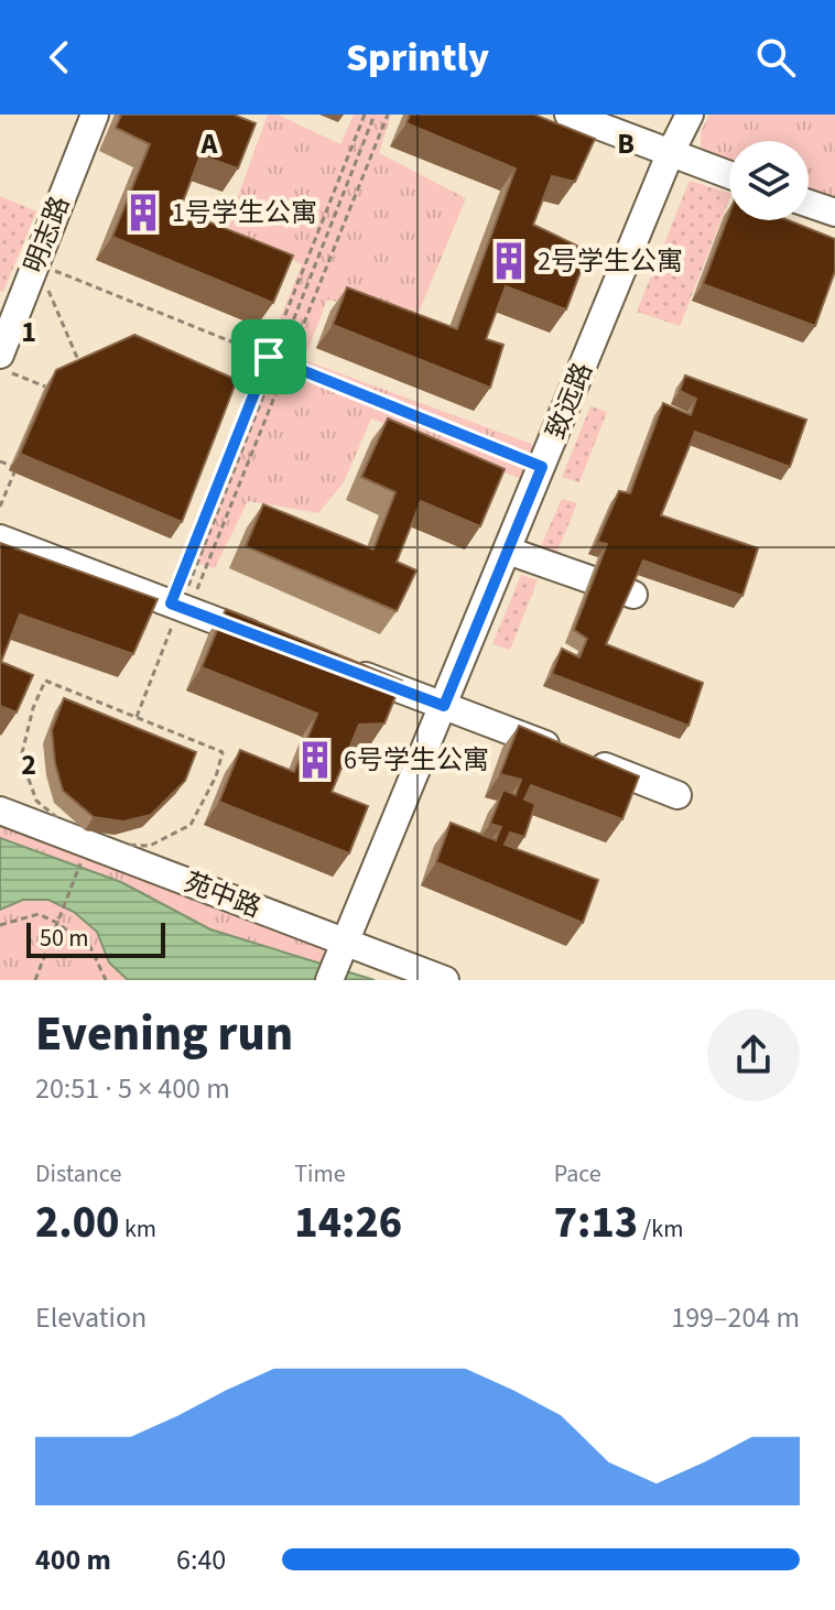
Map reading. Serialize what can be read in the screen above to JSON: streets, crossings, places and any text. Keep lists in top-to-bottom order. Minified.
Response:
{"streets":{"lane":["明志路","致远路","苑中路"]},"crossings":[["致远路","苑中路"]],"places":{"building":["1号学生公寓","2号学生公寓","6号学生公寓"]},"scale_bar":"50 m","page":{"header":"Sprintly","scale":"50 m","heading":["Evening run","20:51 · 5 × 400 m"],"stats":[["Distance","2.00 km"],["Time","14:26"],["Pace","7:13 /km"]],"chart":["Elevation","199–204 m"],"list":[{"name":"400 m","note":"6:40"}]},"grid":{"columns":["A","B"],"rows":["1","2"]}}
